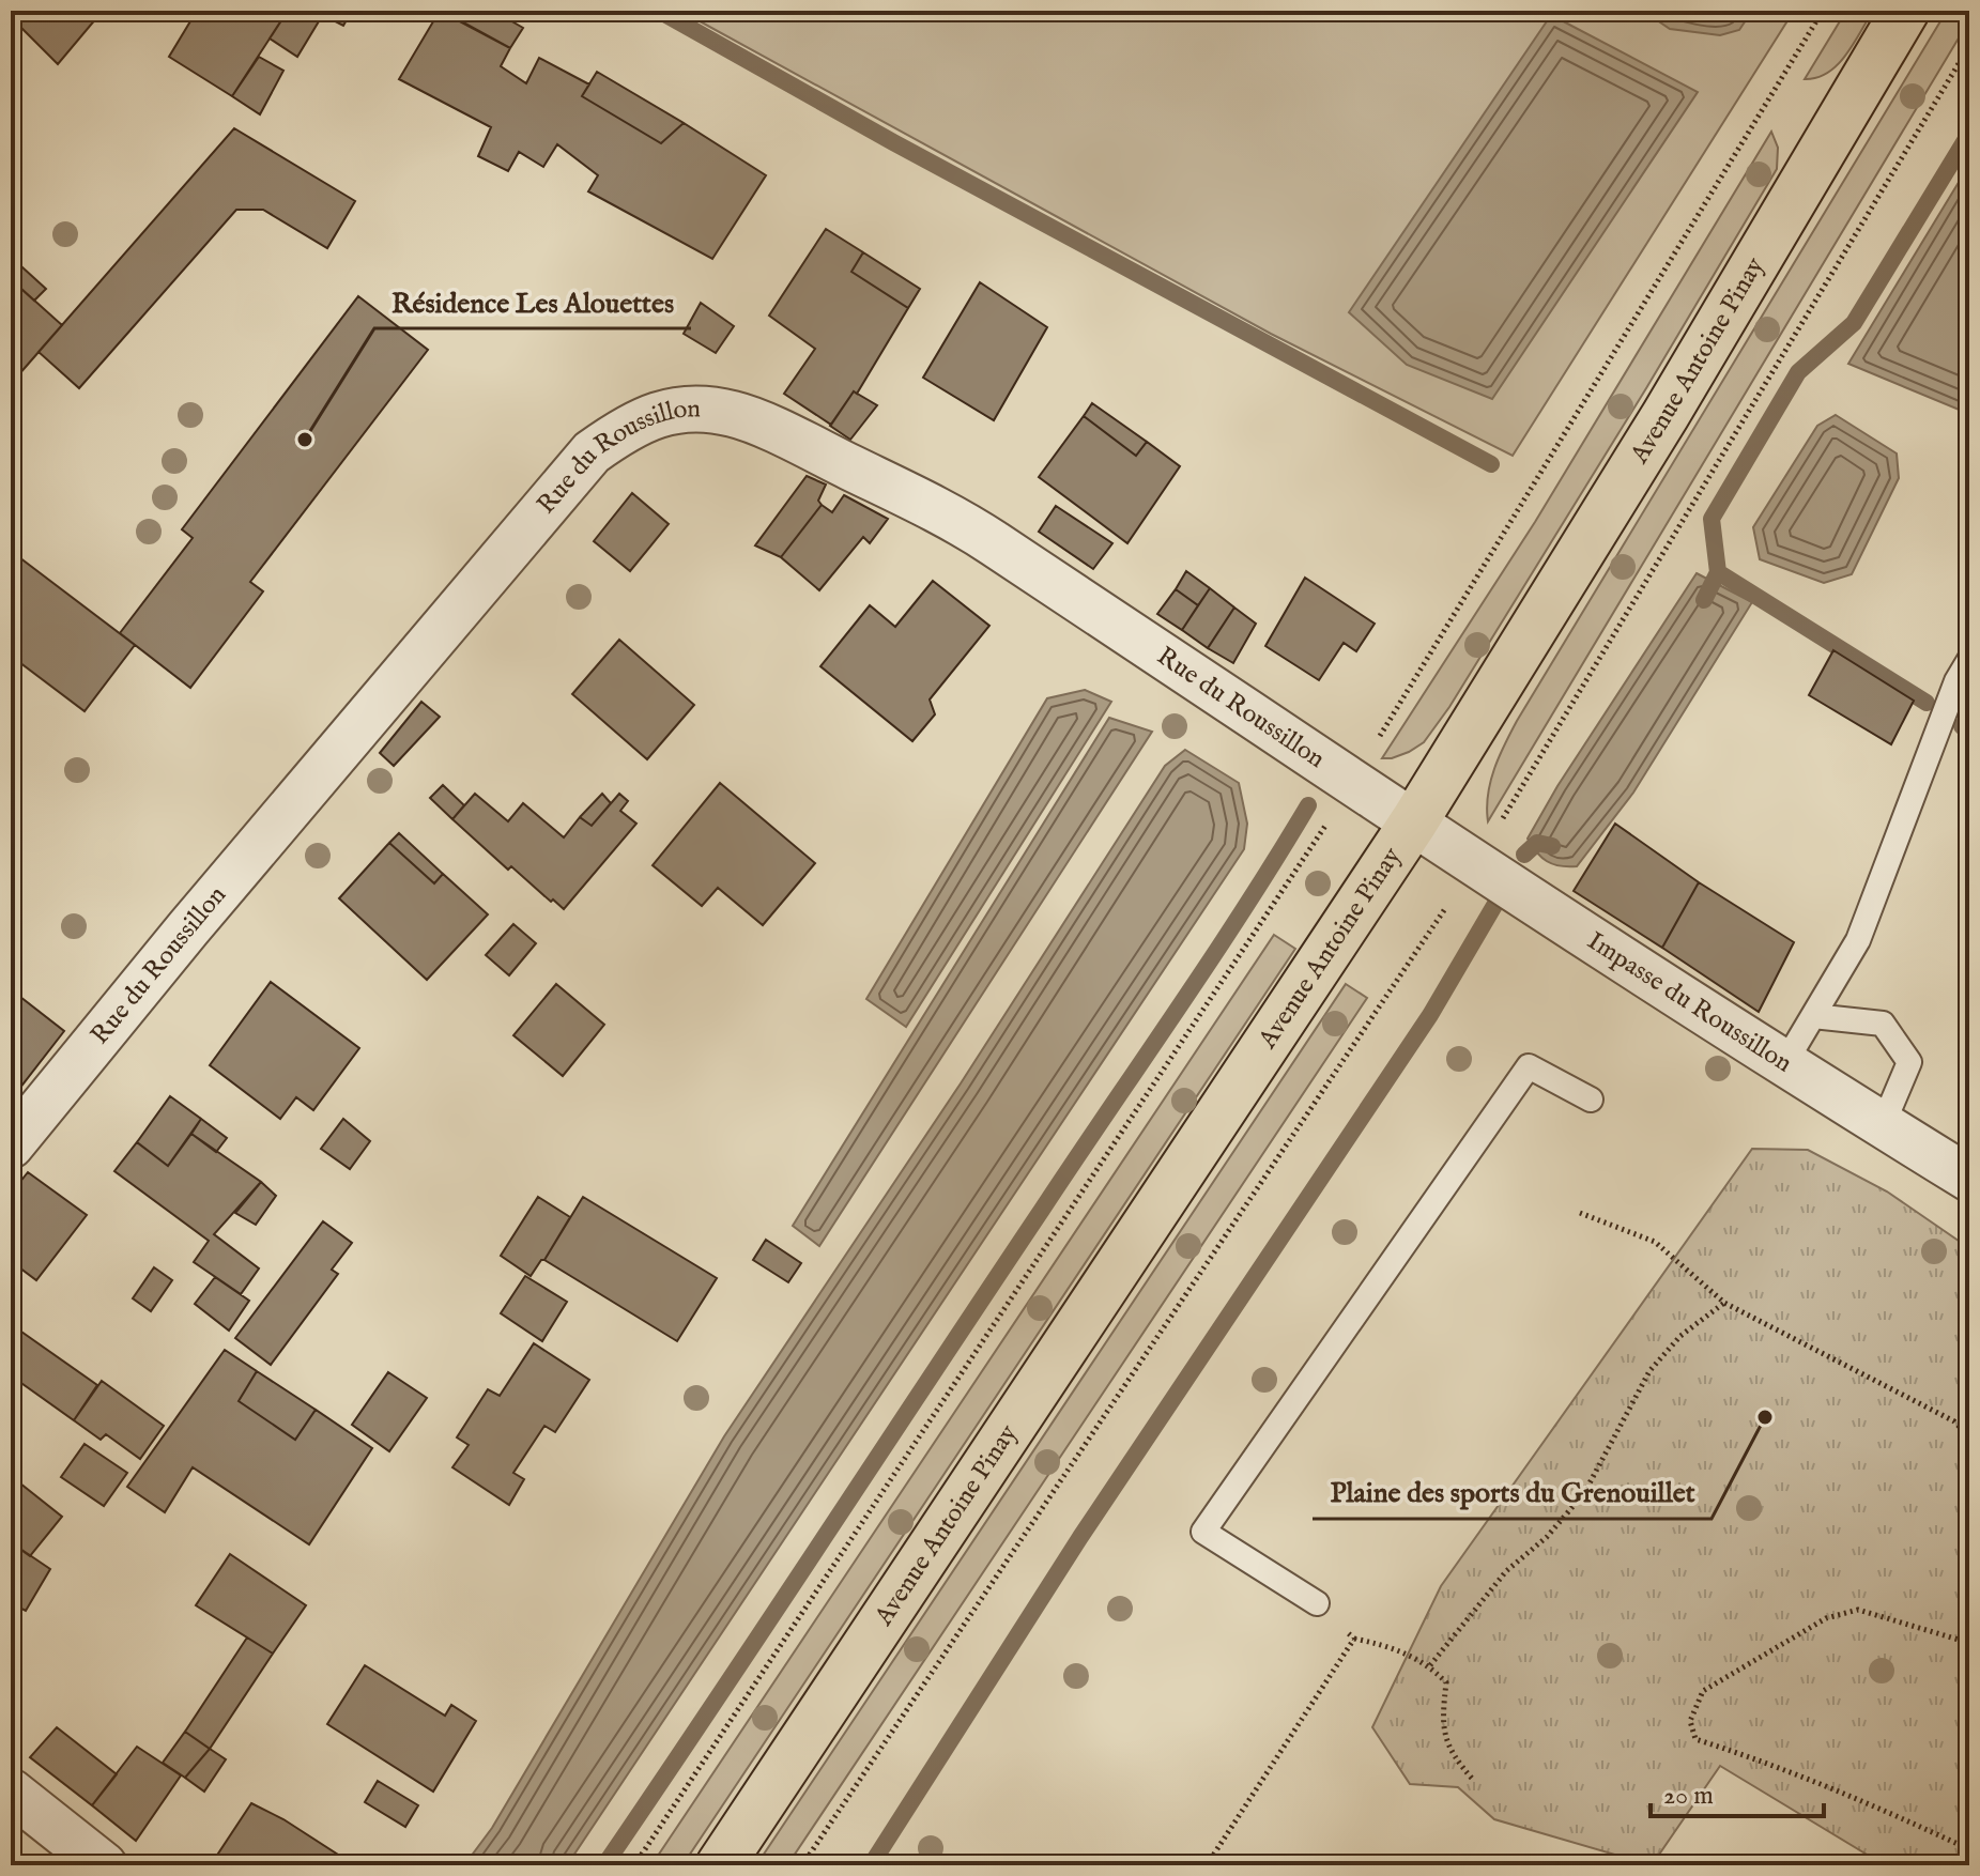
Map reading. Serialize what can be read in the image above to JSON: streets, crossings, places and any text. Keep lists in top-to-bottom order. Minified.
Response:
{"streets":{"main road":["Avenue Antoine Pinay"],"street":["Rue du Roussillon","Impasse du Roussillon"]},"crossings":[["Avenue Antoine Pinay","Rue du Roussillon"],["Avenue Antoine Pinay","Impasse du Roussillon"],["Rue du Roussillon","Impasse du Roussillon"]],"places":["Résidence Les Alouettes","Plaine des sports du Grenouillet"],"scale_bar":"20 m"}
